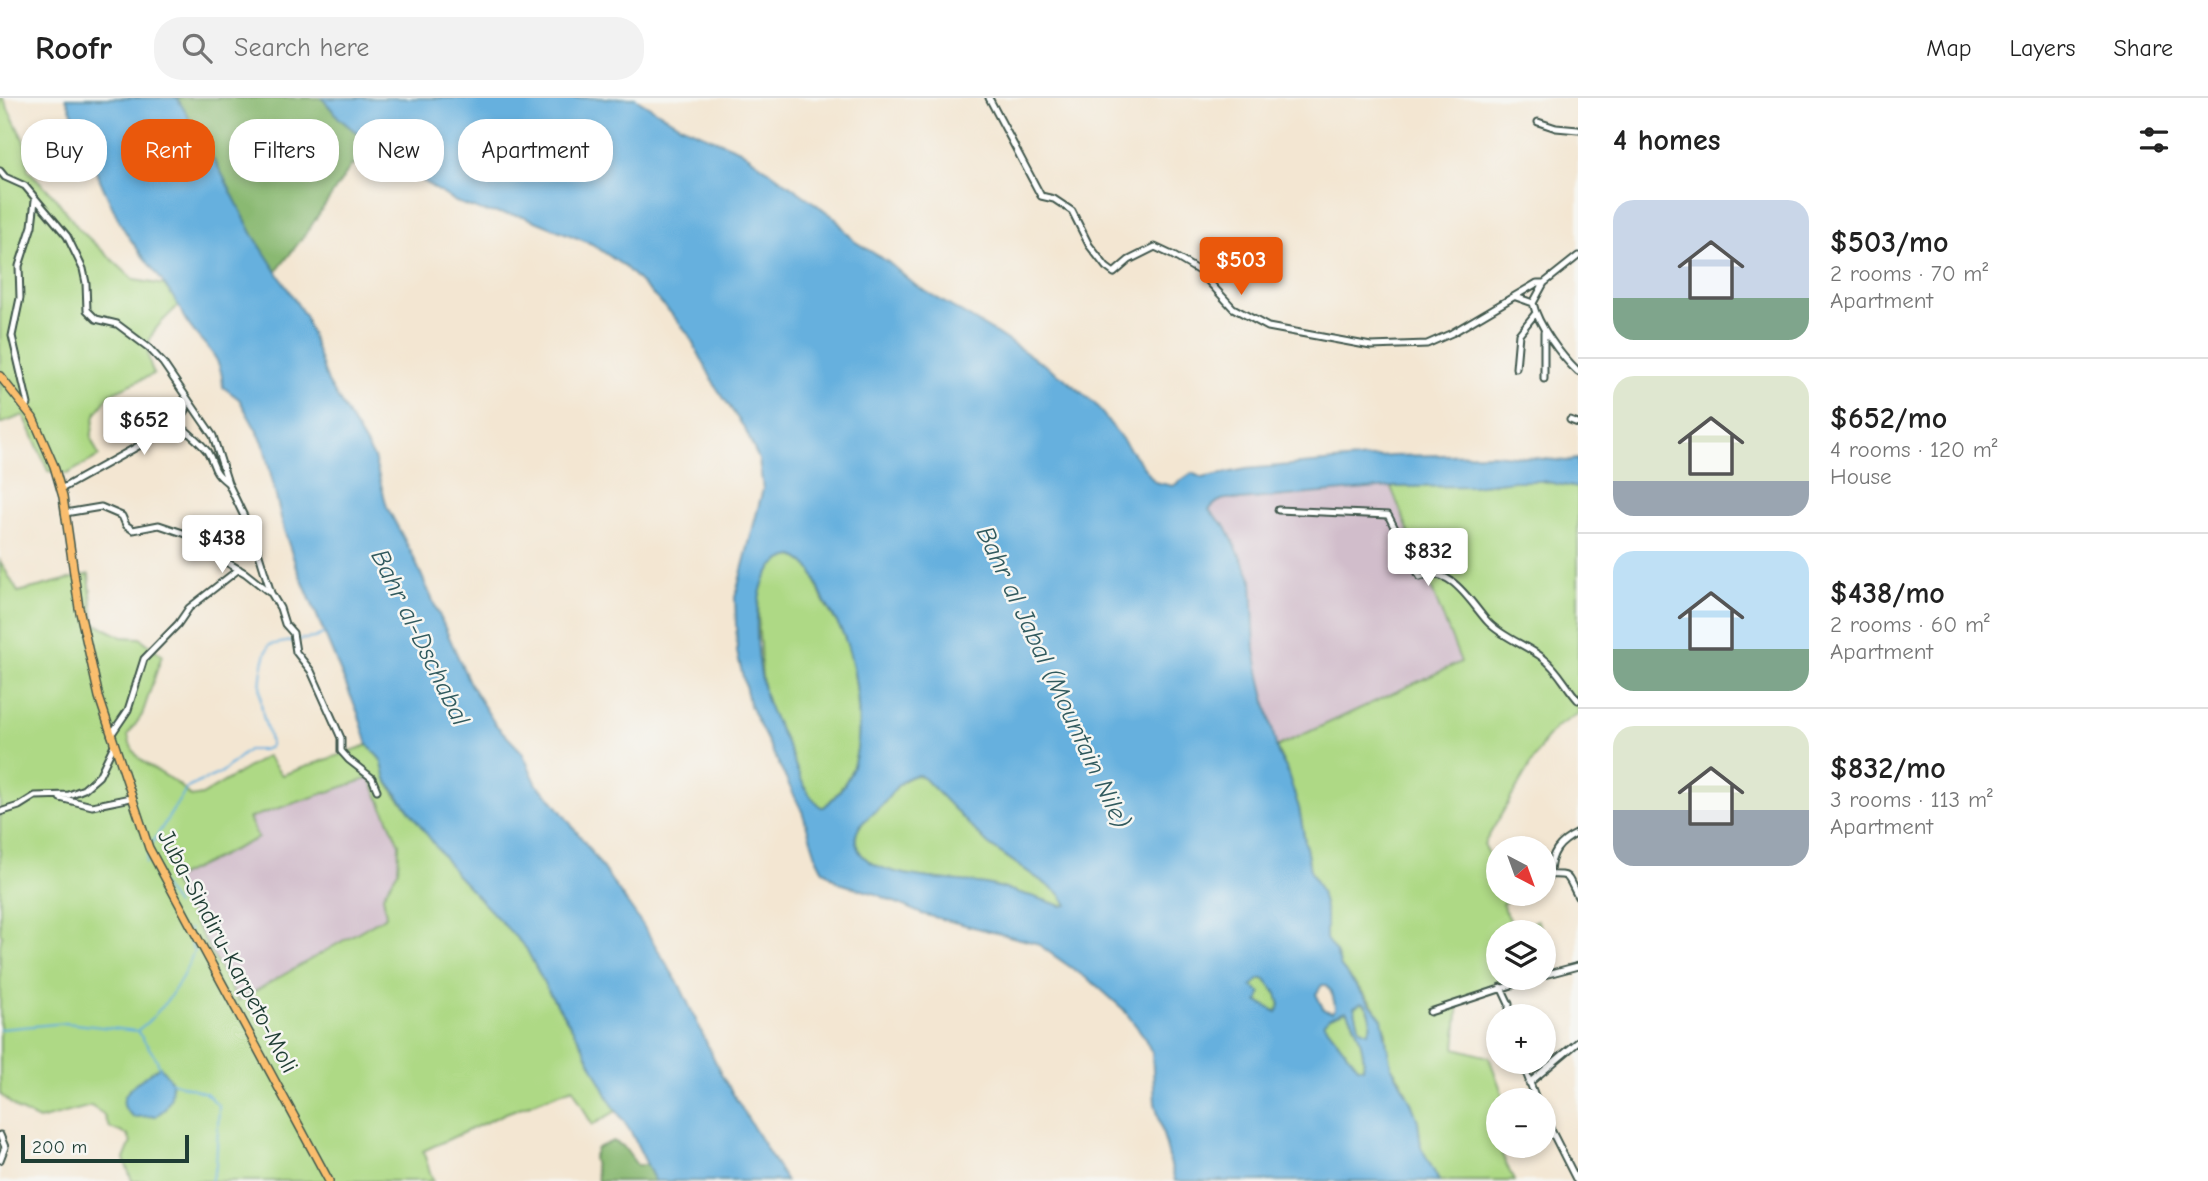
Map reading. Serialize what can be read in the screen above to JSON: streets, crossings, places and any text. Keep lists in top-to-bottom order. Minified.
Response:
{"streets":{"main road":["Juba-Sindiru-Karpeto-Moli"]},"water":["Bahr al-Dschabal","Bahr al Jabal (Mountain Nile)"],"scale_bar":"200 m","north":"bottom right","page":{"header":"Roofr","search":"Search here","nav":["Map","Layers","Share"],"heading":"4 homes","chip":["Buy","Rent","Filters","New","Apartment"],"list":[{"name":"$503/mo","note":"2 rooms · 70 m² · Apartment"},{"name":"$652/mo","note":"4 rooms · 120 m² · House"},{"name":"$438/mo","note":"2 rooms · 60 m² · Apartment"},{"name":"$832/mo","note":"3 rooms · 113 m² · Apartment"}],"price":["$503","$652","$438","$832"],"map_buttons":["+","−"],"scale":"200 m"}}
